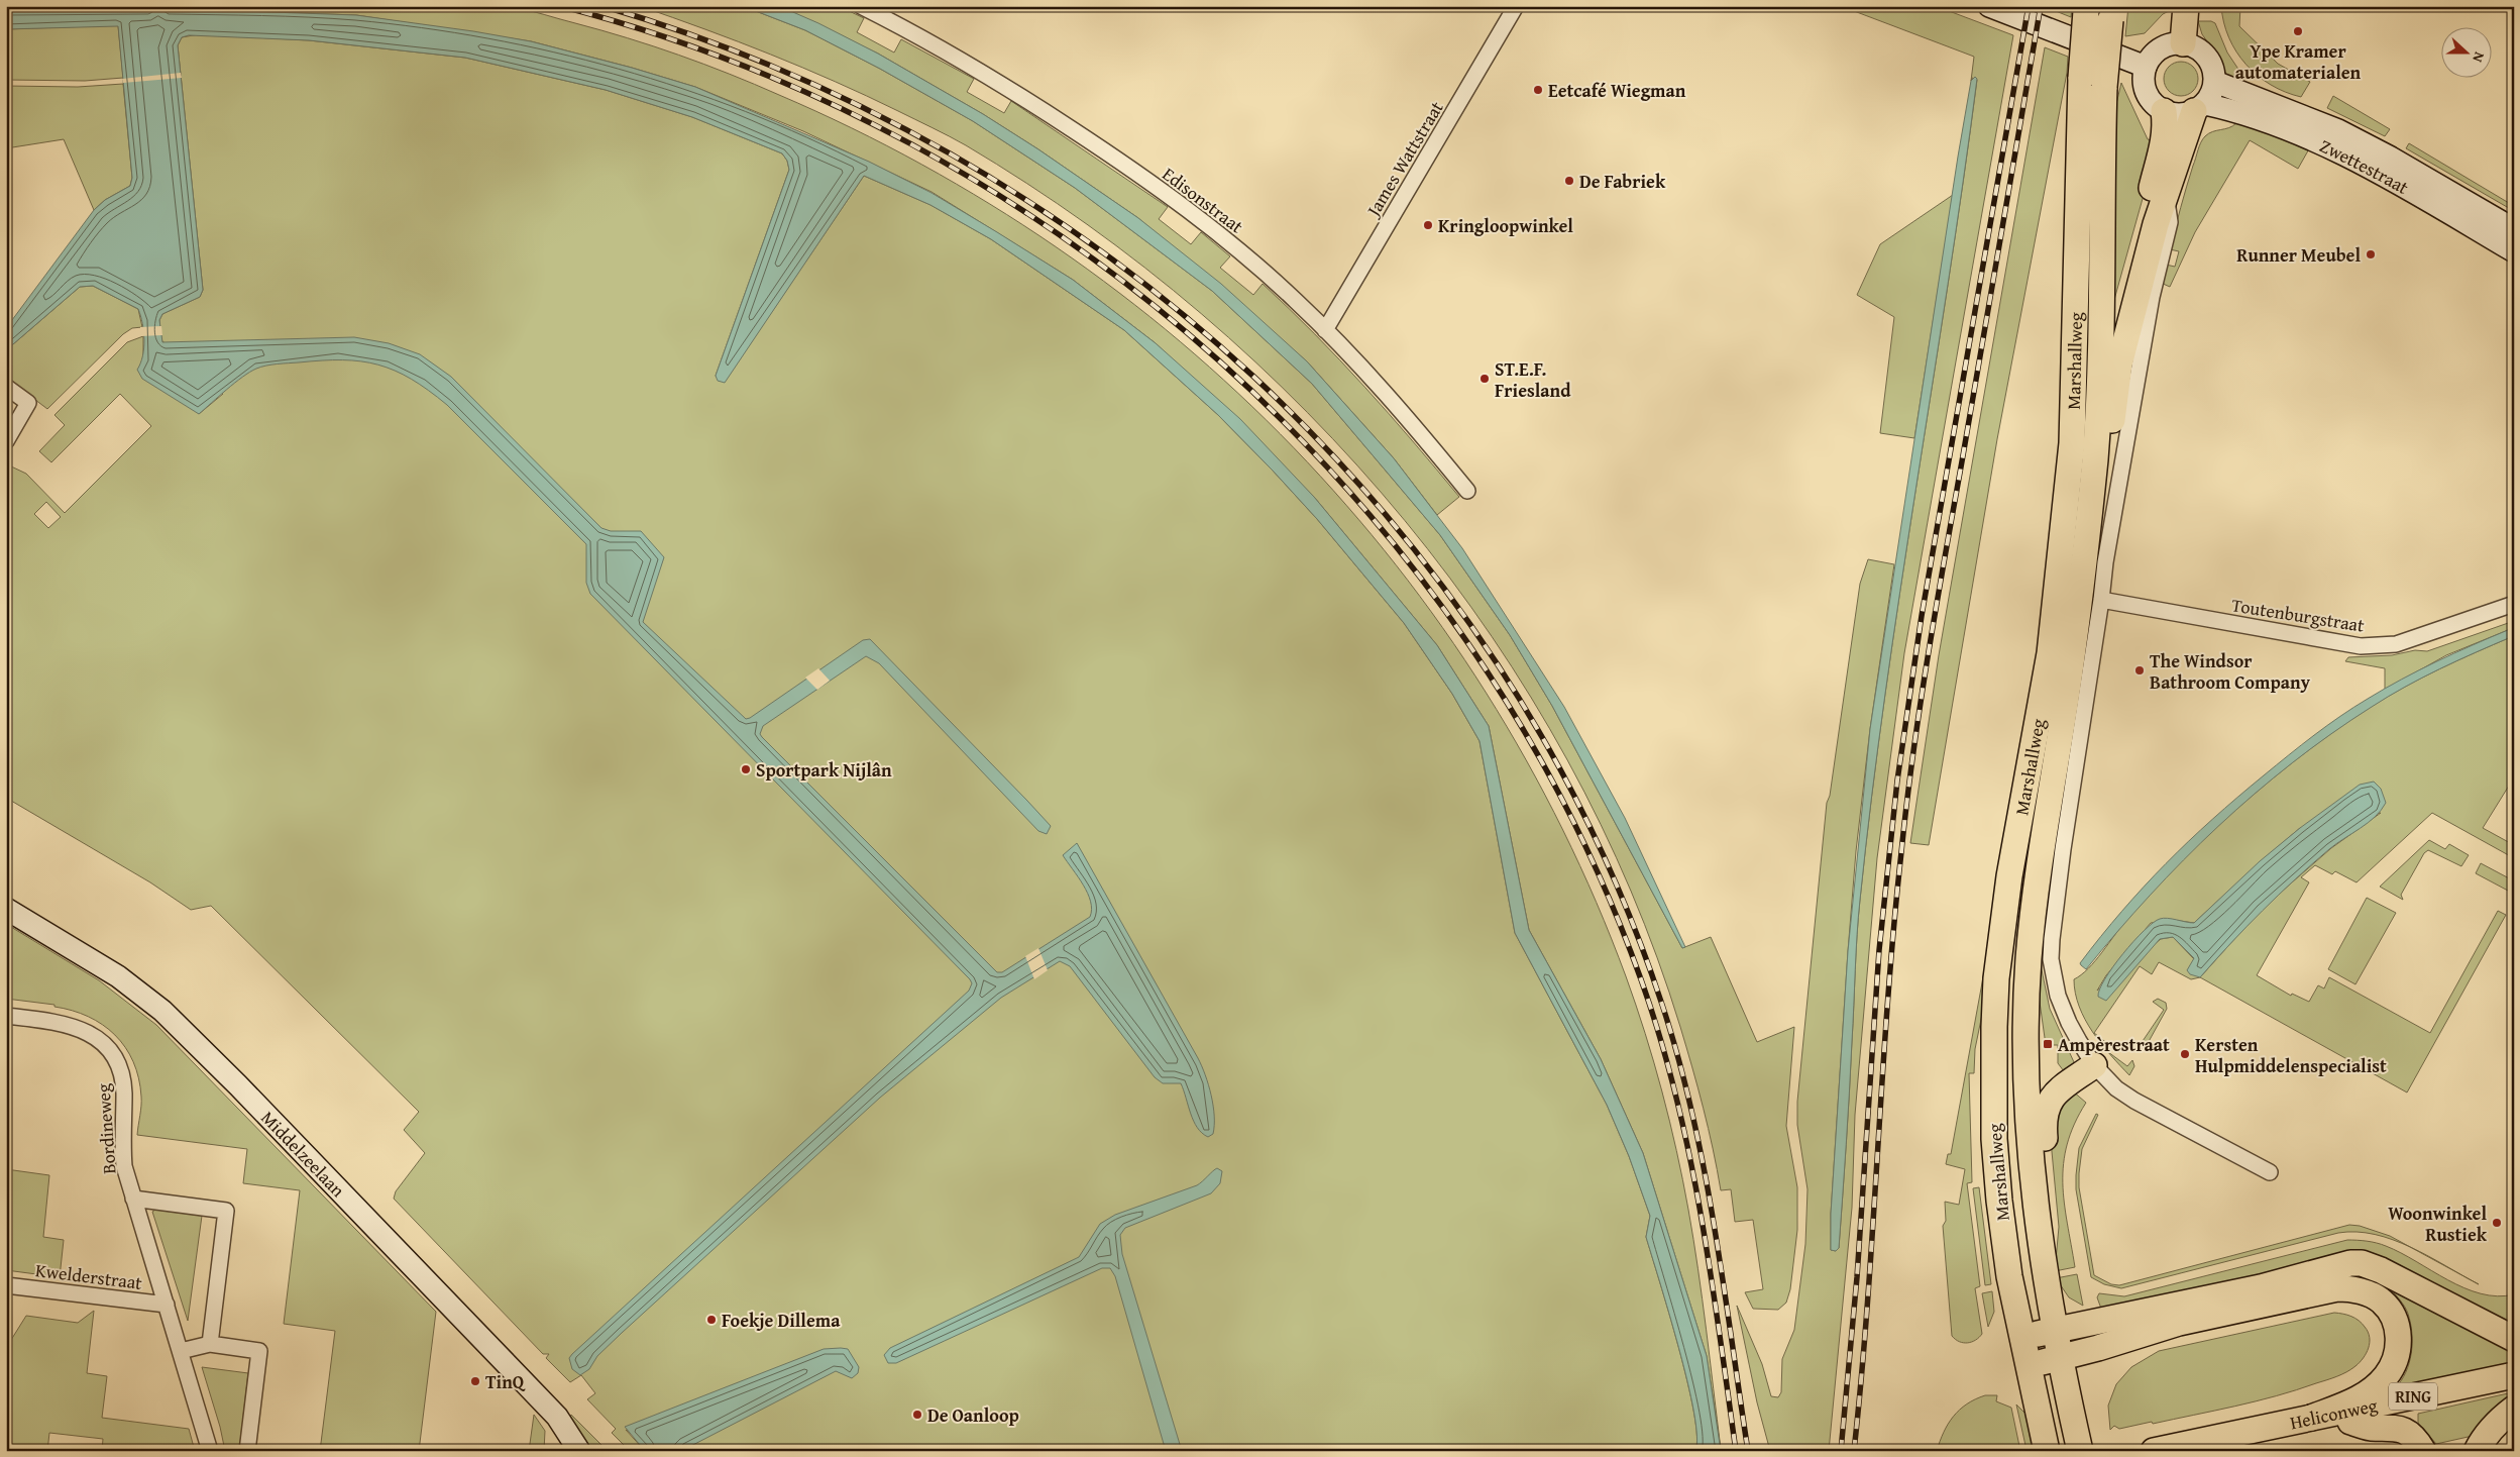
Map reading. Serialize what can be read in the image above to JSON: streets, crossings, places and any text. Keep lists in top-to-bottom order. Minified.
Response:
{"streets":{"main road":["Marshallweg","RING","Heliconweg"],"street":["James Wattstraat","Zwettestraat","Edisonstraat","Toutenburgstraat","Bordineweg","Middelzeelaan","Kwelderstraat"]},"crossings":[["James Wattstraat","Edisonstraat"],["Bordineweg","Kwelderstraat"]],"places":{"other":["Ype Kramer automaterialen","Eetcafé Wiegman","De Fabriek","Kringloopwinkel","Runner Meubel","ST.E.F. Friesland","The Windsor Bathroom Company","Sportpark Nijlân","Kersten Hulpmiddelenspecialist","Woonwinkel Rustiek","Foekje Dillema","TinQ","De Oanloop"],"transit":["Ampèrestraat"]},"north":"right"}
